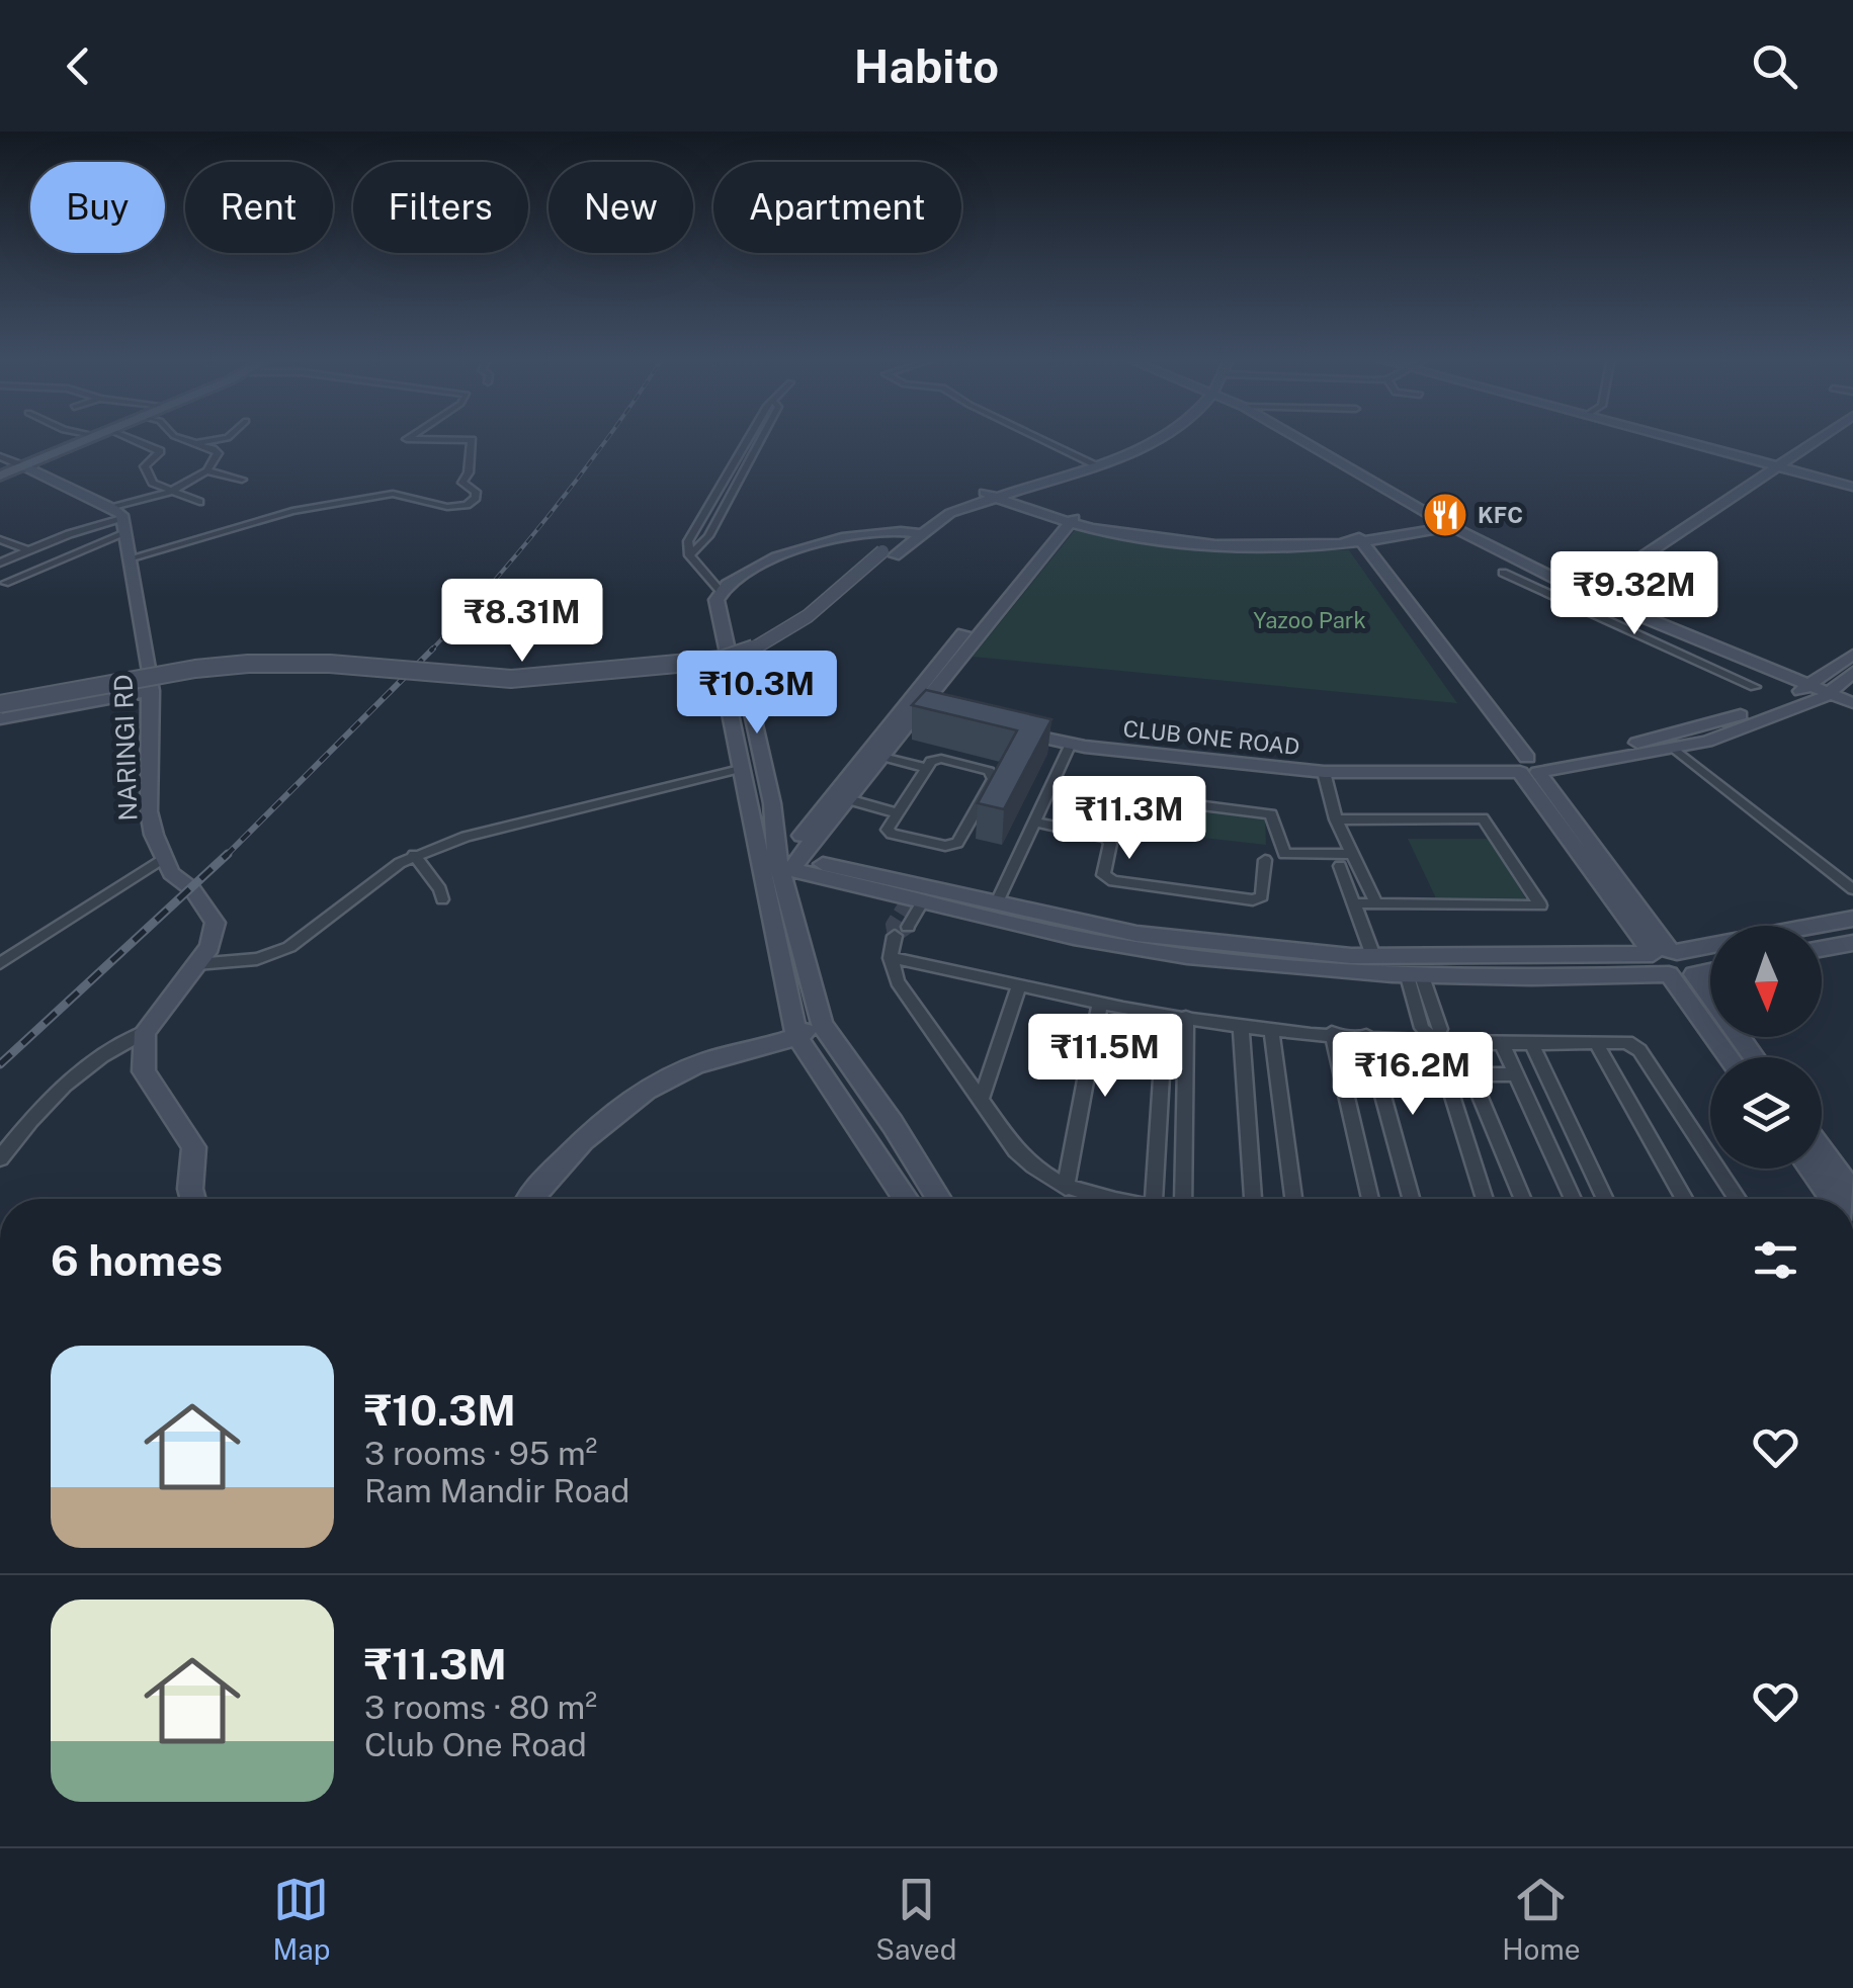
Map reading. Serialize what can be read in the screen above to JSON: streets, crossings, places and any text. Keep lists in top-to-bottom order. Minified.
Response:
{"streets":{"street":["CLUB ONE ROAD","NARINGI RD"]},"parks":["Yazoo Park"],"places":{"restaurant":["KFC"]},"north":"bottom","page":{"header":"Habito","chip":["Buy","Rent","Filters","New","Apartment"],"price":["₹9.32M","₹8.31M","₹10.3M","₹11.3M","₹11.5M","₹16.2M"],"heading":"6 homes","list":[{"name":"₹10.3M","note":"3 rooms · 95 m² · Ram Mandir Road"},{"name":"₹11.3M","note":"3 rooms · 80 m² · Club One Road"}],"tabs":["Map","Saved","Home"]}}
